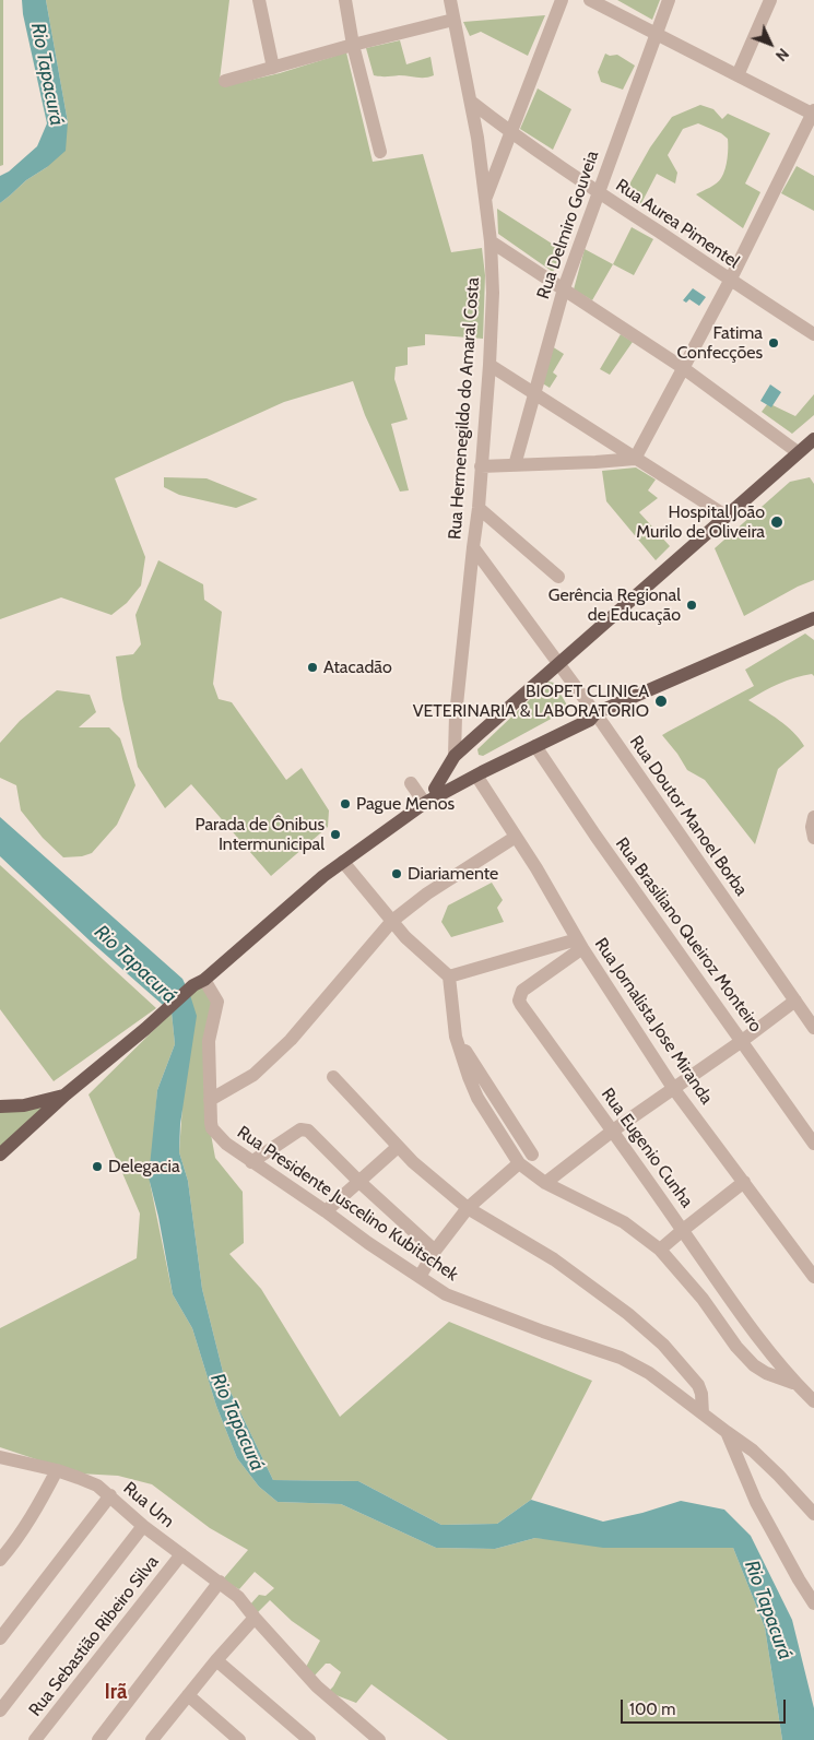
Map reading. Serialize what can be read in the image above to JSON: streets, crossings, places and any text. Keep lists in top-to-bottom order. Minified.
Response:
{"streets":{"street":["Rua Aurea Pimentel","Rua Delmiro Gouveia","Rua Hermenegildo do Amaral Costa","Rua Doutor Manoel Borba","Rua Brasiliano Queiroz Monteiro","Rua Jornalista Jose Miranda","Rua Eugenio Cunha","Rua Presidente Juscelino Kubitschek","Rua Um","Rua Sebastião Ribeiro Silva"]},"crossings":[["Rua Aurea Pimentel","Rua Delmiro Gouveia"],["Rua Aurea Pimentel","Rua Hermenegildo do Amaral Costa"],["Rua Hermenegildo do Amaral Costa","Rua Doutor Manoel Borba"],["Rua Jornalista Jose Miranda","Rua Eugenio Cunha"],["Rua Um","Rua Sebastião Ribeiro Silva"]],"districts":["Irã"],"water":["Rio Tapacurá"],"places":["Fatima Confecções","Hospital João Murilo de Oliveira","Gerência Regional de Educação","Atacadão","BIOPET CLINICA VETERINARIA & LABORATORIO","Pague Menos","Parada de Ônibus Intermunicipal","Diariamente","Delegacia"],"scale_bar":"100 m","north":"bottom right"}
